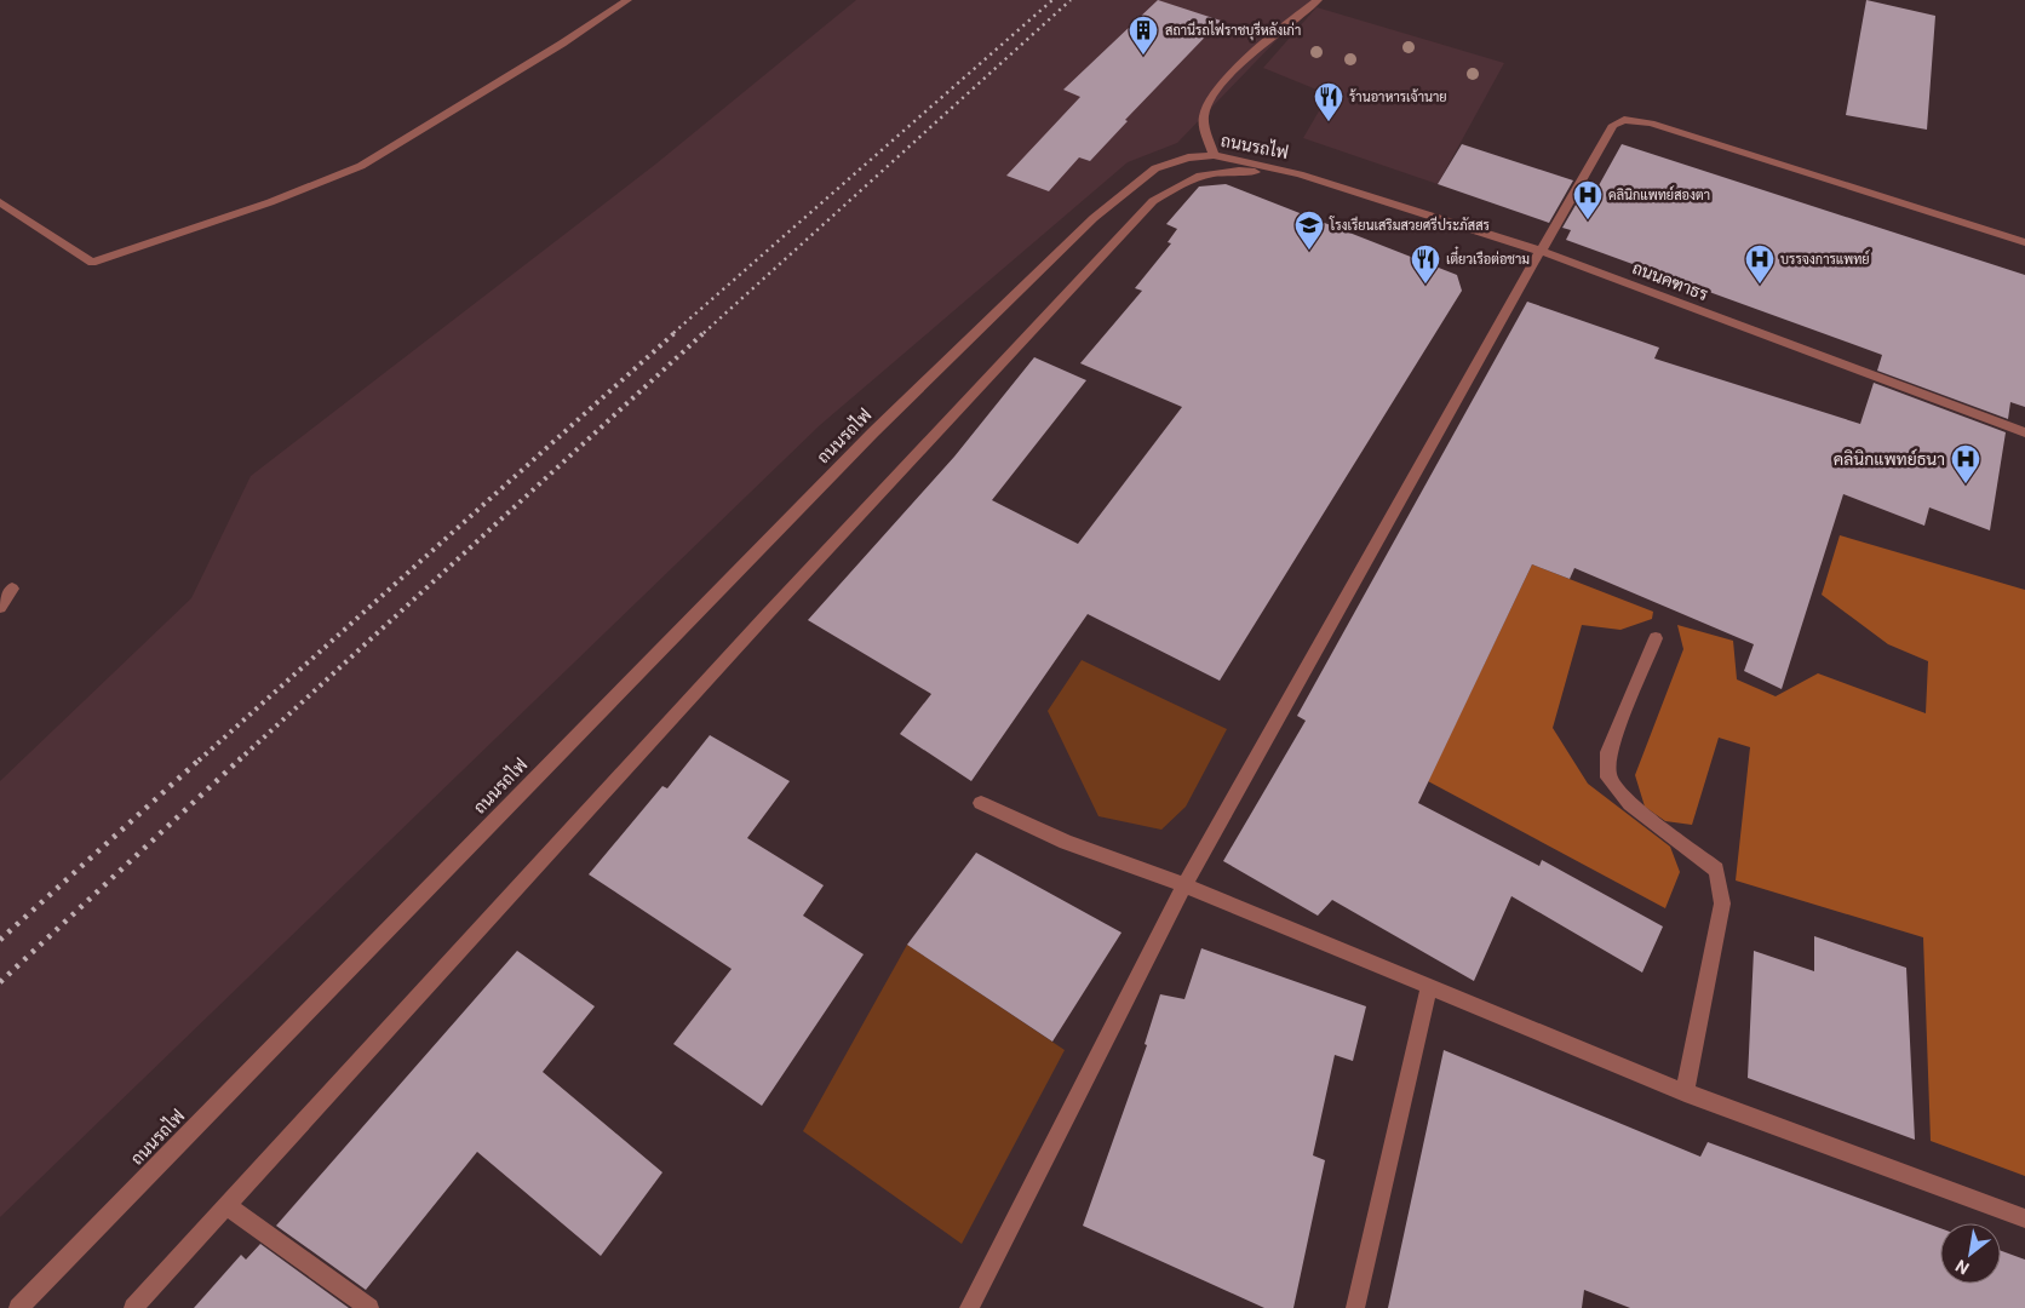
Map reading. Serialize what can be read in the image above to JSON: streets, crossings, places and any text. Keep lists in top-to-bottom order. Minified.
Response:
{"streets":{"street":["ถนนรถไฟ","ถนนคฑาธร"]},"crossings":[["ถนนรถไฟ","ถนนคฑาธร"]],"places":{"building":["สถานีรถไฟราชบุรีหลังเก่า"],"restaurant":["ร้านอาหารเจ้านาย","เตี๋ยวเรือต่อชาม"],"hospital":["คลินิกแพทย์สองตา","บรรจงการแพทย์","คลินิกแพทย์ธนา"],"school or university":["โรงเรียนเสริมสวยศรีประภัสสร"]},"north":"bottom left"}
